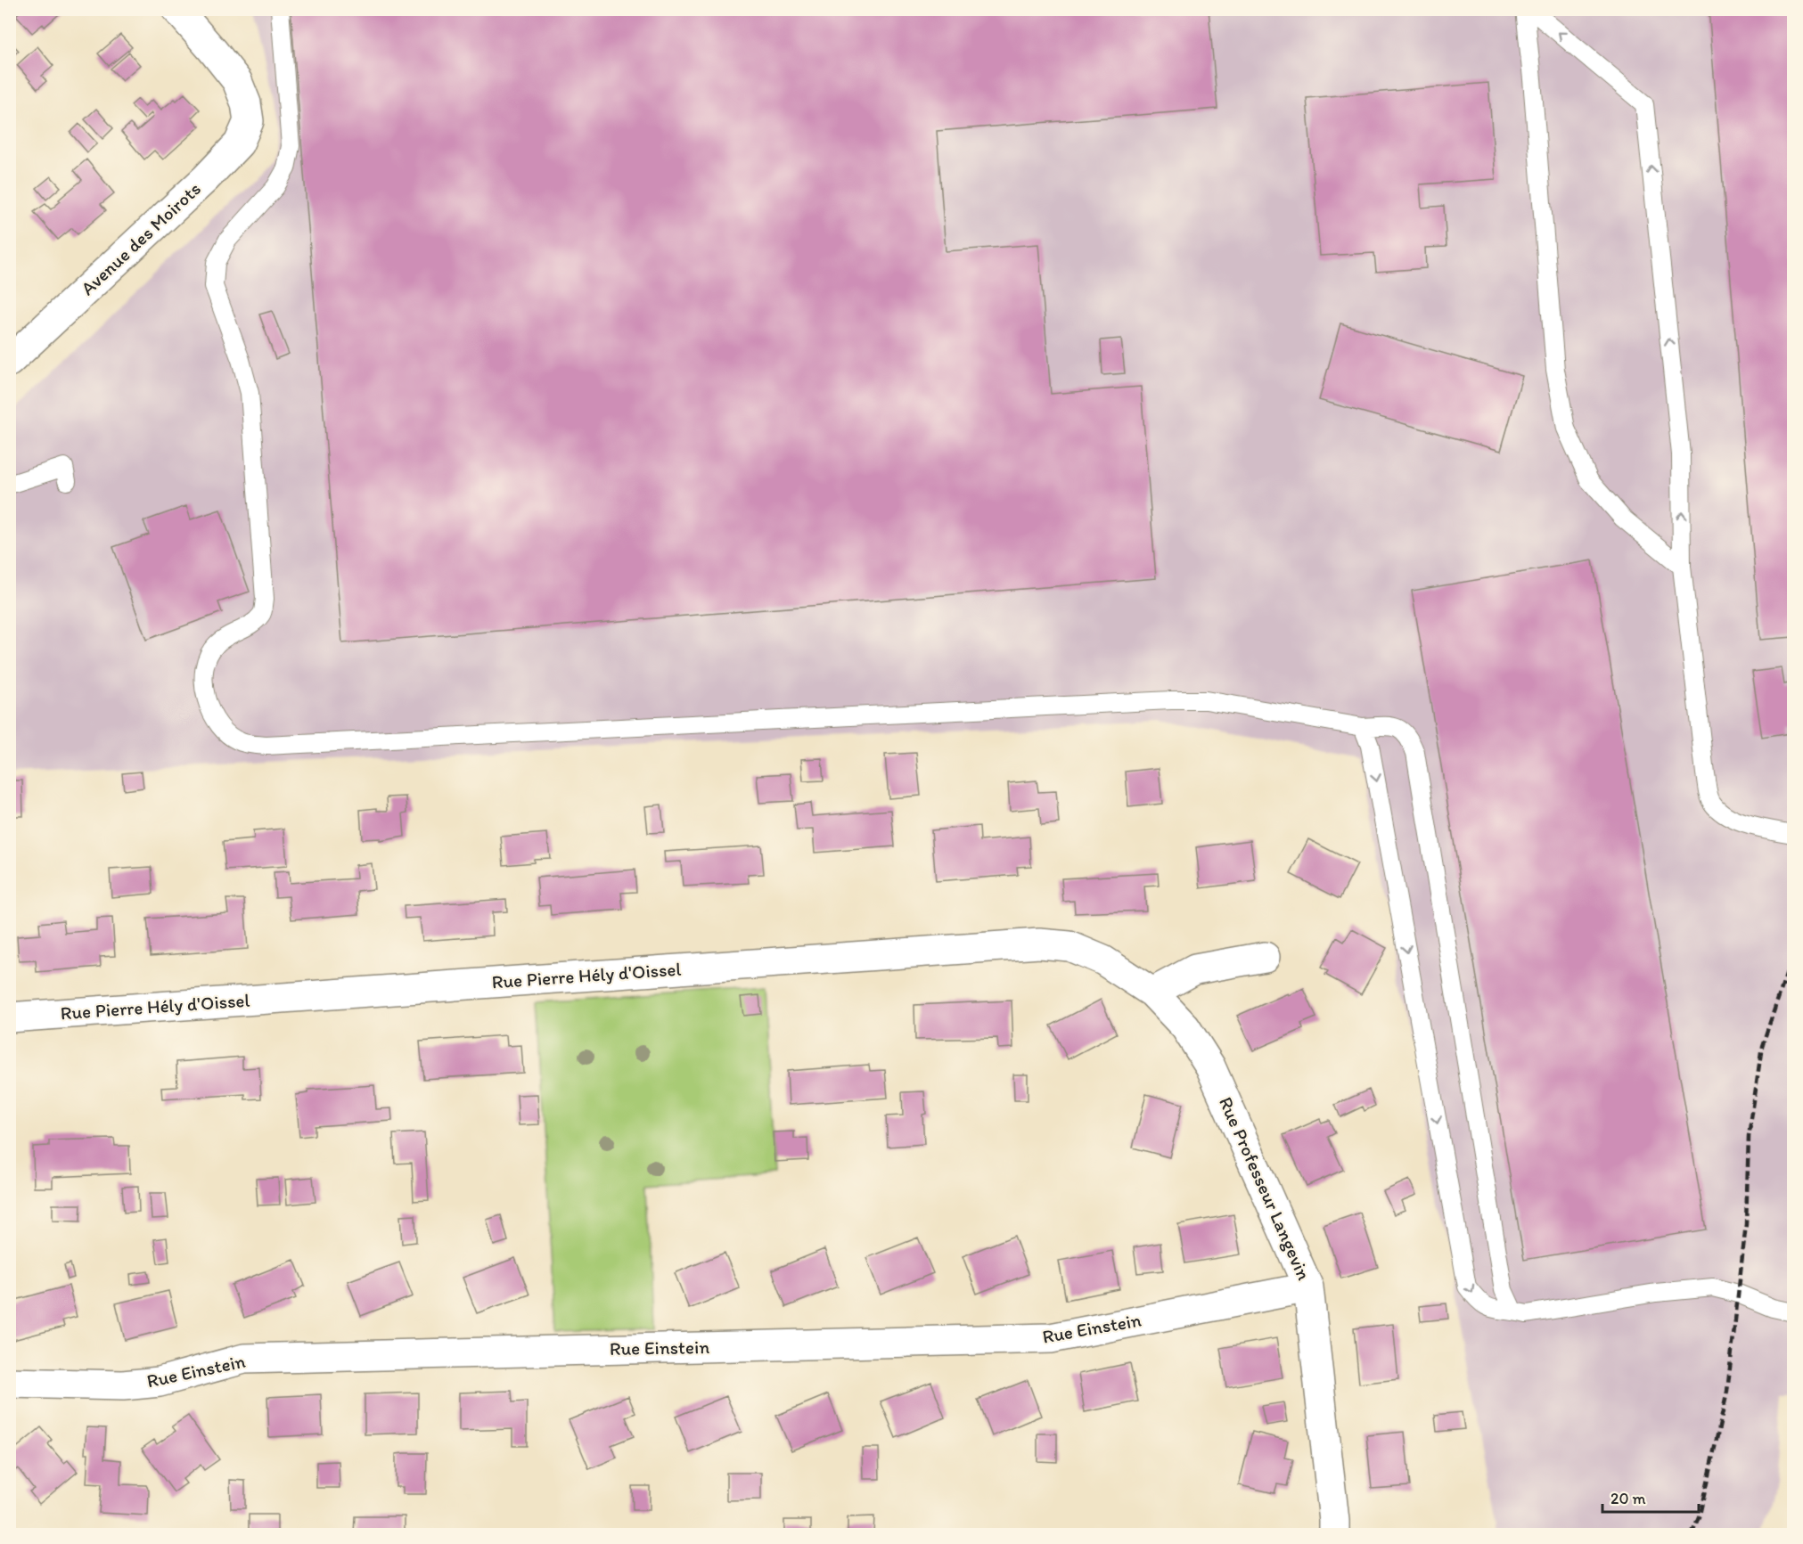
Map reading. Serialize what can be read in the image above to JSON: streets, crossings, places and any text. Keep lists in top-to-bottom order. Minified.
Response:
{"streets":{"street":["Avenue des Moirots","Rue Pierre Hély d'Oissel","Rue Professeur Langevin","Rue Einstein"]},"crossings":[["Rue Pierre Hély d'Oissel","Rue Professeur Langevin"],["Rue Professeur Langevin","Rue Einstein"]],"scale_bar":"20 m"}
